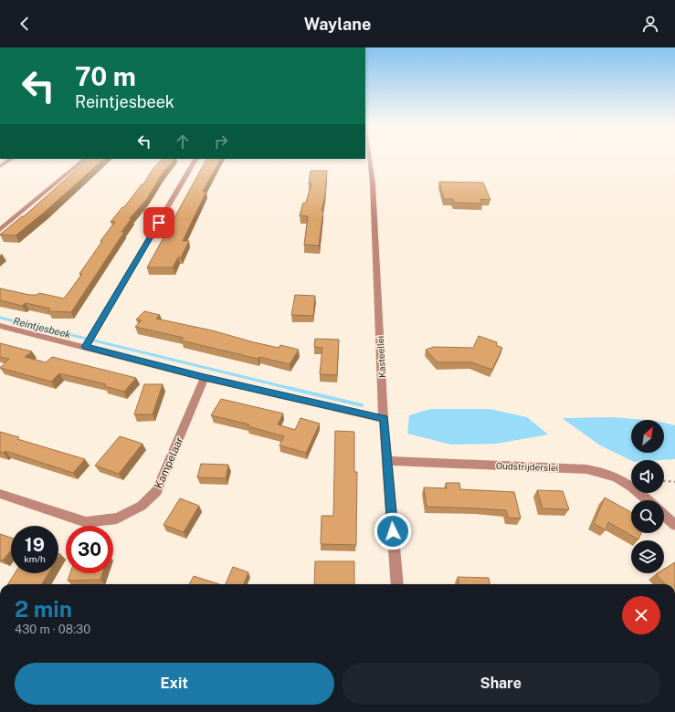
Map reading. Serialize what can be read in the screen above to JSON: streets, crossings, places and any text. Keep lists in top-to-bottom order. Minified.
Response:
{"streets":{"street":["Kasteellei","Kampelaar","Oudstrijderslei"]},"crossings":[["Kasteellei","Oudstrijderslei"]],"water":["Reintjesbeek"],"north":"top right","page":{"header":"Waylane","turn":["70 m","Reintjesbeek"],"speed":"19 km/h","limit":"30","heading":["2 min","430 m · 08:30"],"buttons":["Exit","Share"]}}
